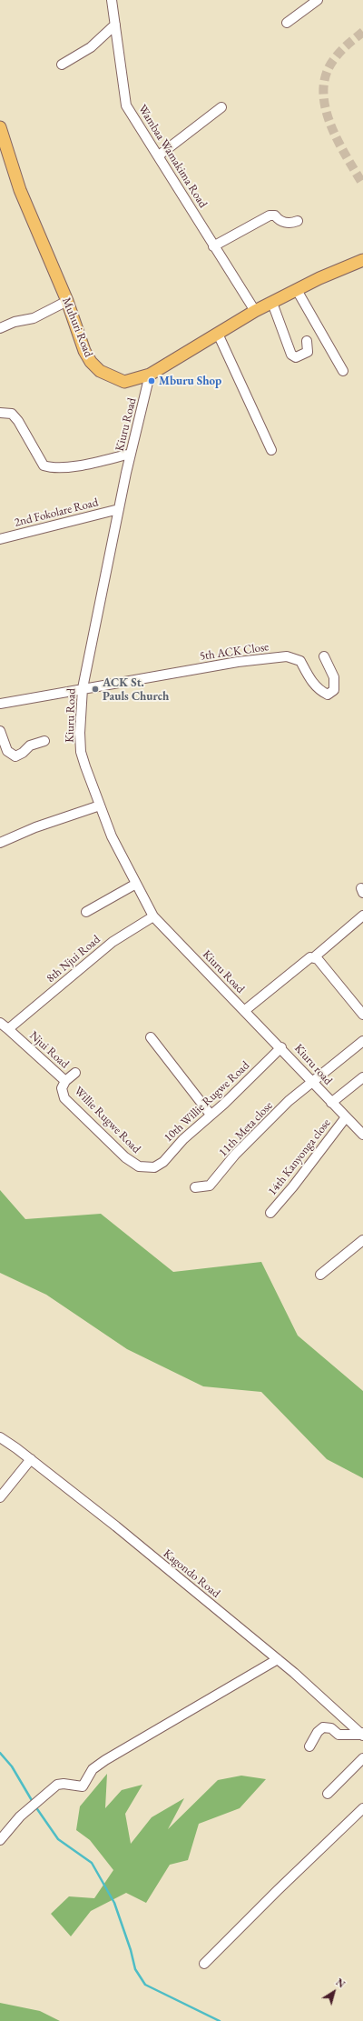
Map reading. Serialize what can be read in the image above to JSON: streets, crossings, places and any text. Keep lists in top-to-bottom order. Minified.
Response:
{"streets":{"main road":["Muhuri Road"],"street":["Wambaa Wamakima Road","Kiuru Road","2nd Fokolare Road","5th ACK Close","8th Njui Road","Njui Road","Kiuru road","10th Willie Rugwe Road","Willie Rugwe Road","11th Meta close","14th Kanyonga close","Kagondo Road"]},"crossings":[["Wambaa Wamakima Road","Muhuri Road"],["Muhuri Road","Kiuru Road"],["Kiuru Road","2nd Fokolare Road"],["Kiuru Road","5th ACK Close"],["Kiuru Road","8th Njui Road"],["Kiuru Road","Kiuru road"],["8th Njui Road","Njui Road"],["Njui Road","Willie Rugwe Road"],["Kiuru road","10th Willie Rugwe Road"],["Kiuru road","11th Meta close"],["Kiuru road","14th Kanyonga close"],["10th Willie Rugwe Road","Willie Rugwe Road"]],"places":["Mburu Shop","ACK St. Pauls Church"],"north":"top right"}
